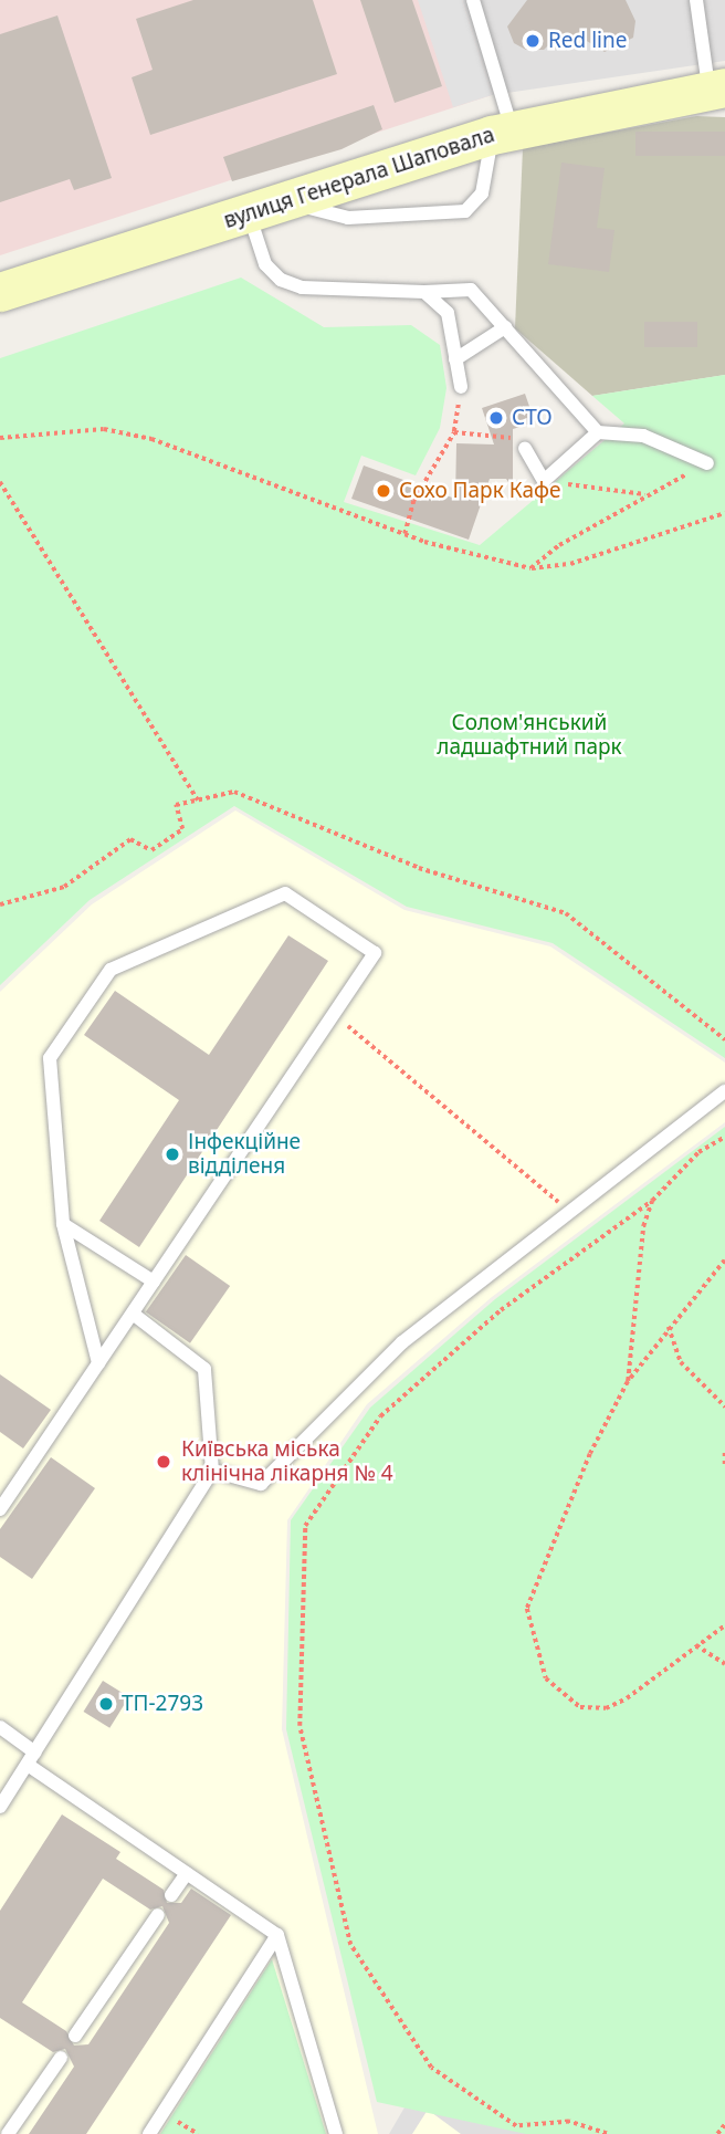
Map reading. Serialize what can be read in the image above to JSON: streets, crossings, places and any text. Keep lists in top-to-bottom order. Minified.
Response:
{"streets":{"street":["вулиця Генерала Шаповала"]},"parks":["Солом'янський ладшафтний парк"],"places":["Red line","СТО","Сохо Парк Кафе","Інфекційне відділеня","Київська міська клінічна лікарня № 4","ТП-2793"]}
